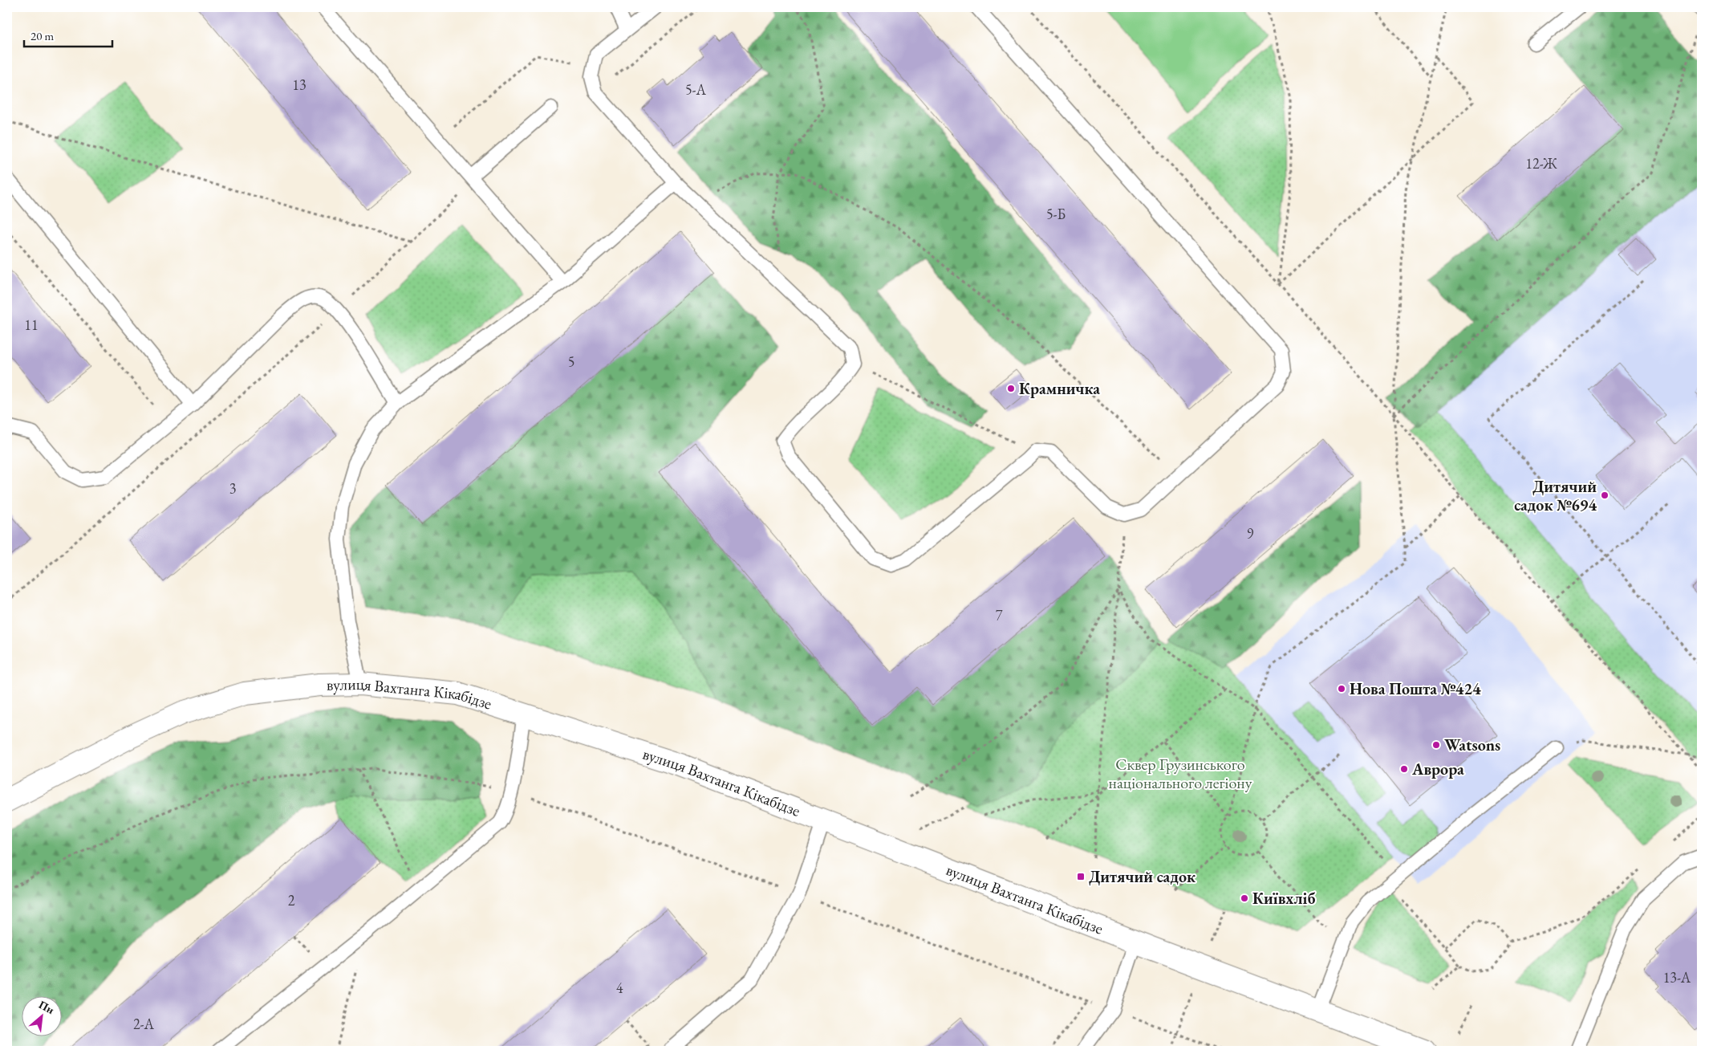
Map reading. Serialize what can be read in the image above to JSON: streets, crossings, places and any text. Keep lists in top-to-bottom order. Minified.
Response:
{"streets":{"street":["вулиця Вахтанга Кікабідзе"]},"parks":["Сквер Грузинського національного легіону"],"places":{"other":["Крамничка","Дитячий садок №694","Нова Пошта №424","Watsons","Аврора","Київхліб"],"transit":["Дитячий садок"]},"house_numbers":["13","5-А","12-Ж","5-Б","11","5","3","9","7","2","13-А","4","2-А"],"scale_bar":"20 m","north":"top right"}
